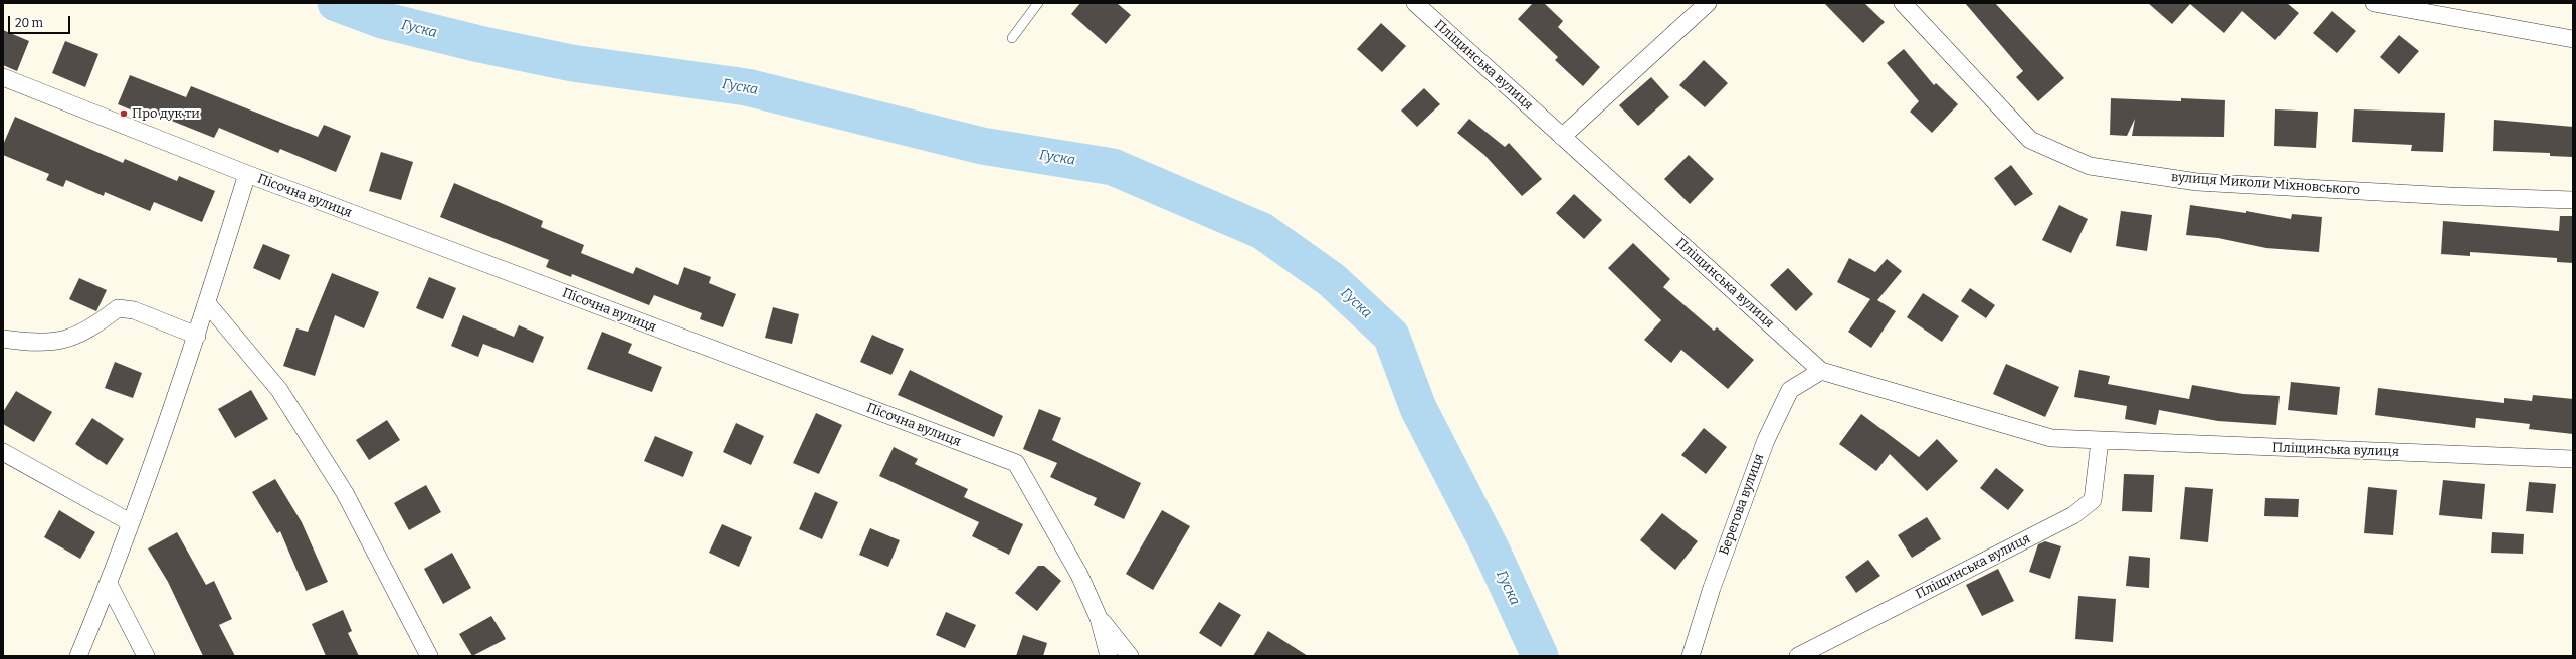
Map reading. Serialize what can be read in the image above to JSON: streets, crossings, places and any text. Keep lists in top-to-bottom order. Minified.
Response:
{"streets":{"street":["Пліщинська вулиця","вулиця Миколи Міхновського","Пісочна вулиця","Берегова вулиця"]},"crossings":[["Пліщинська вулиця","Берегова вулиця"]],"water":["Гуска"],"places":["Про дук ти"],"scale_bar":"20 m"}
